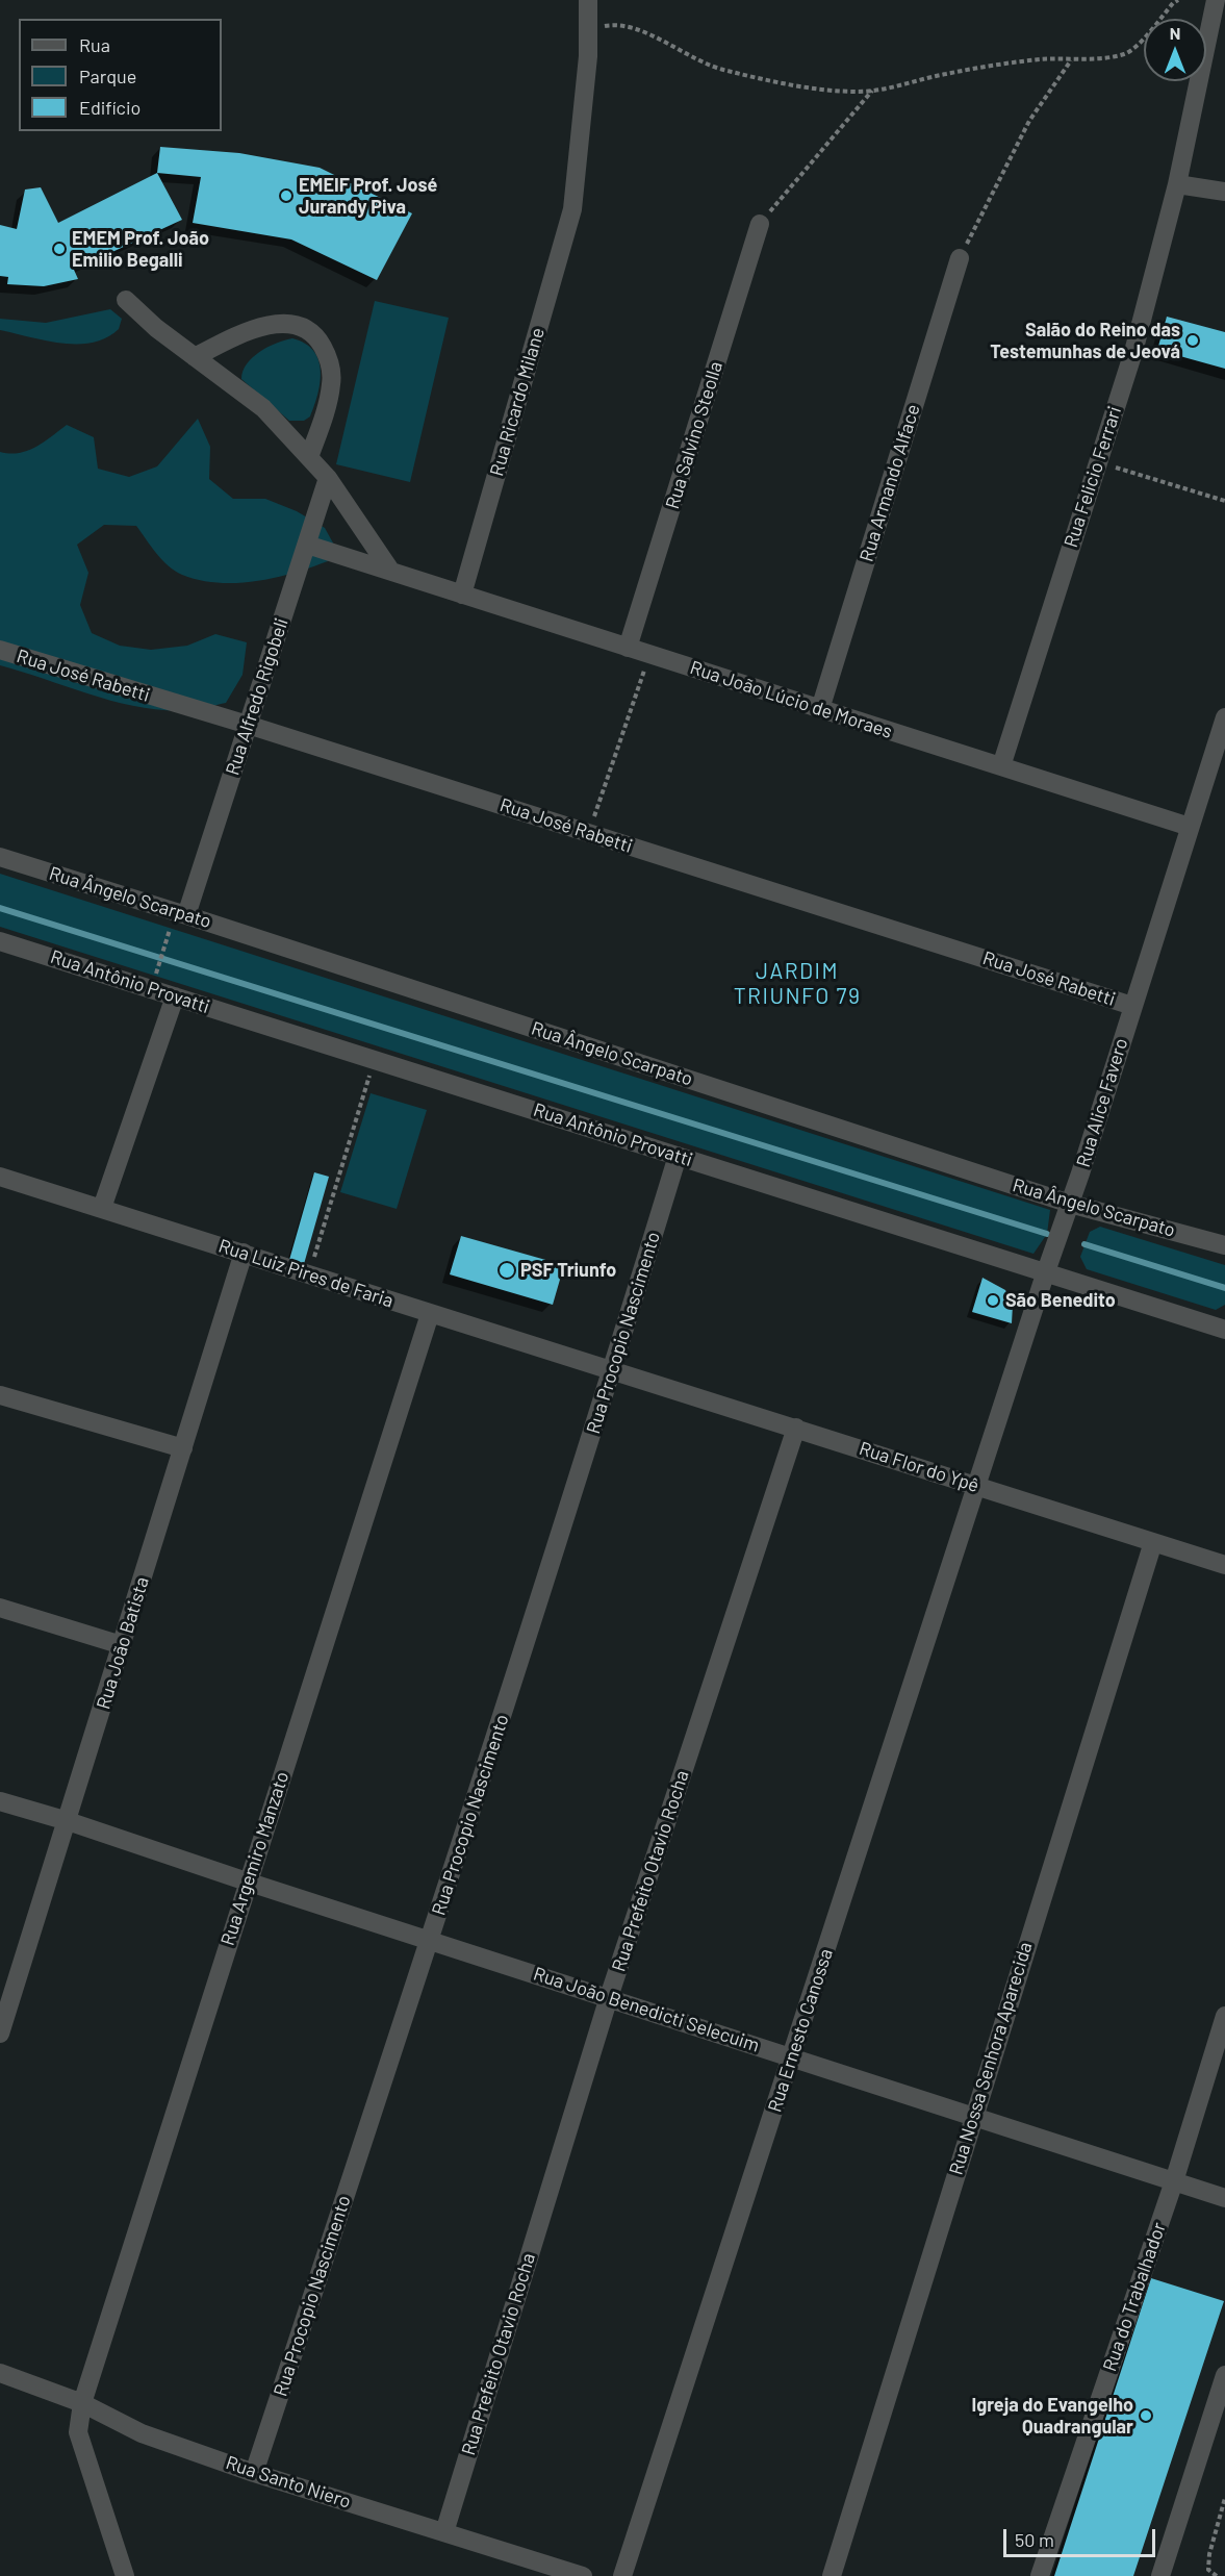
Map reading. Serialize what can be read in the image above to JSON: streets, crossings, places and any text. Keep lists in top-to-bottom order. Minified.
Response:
{"streets":{"street":["Rua Ricardo Milane","Rua Salvino Steolla","Rua Felicio Ferrari","Rua Armando Alface","Rua José Rabetti","Rua Alfredo Rigobeli","Rua João Lúcio de Moraes","Rua Ângelo Scarpato","Rua Antônio Provatti","Rua Alice Favero","Rua Luiz Pires de Faria","Rua Procopio Nascimento","Rua Flor do Ypê","Rua João Batista","Rua Argemiro Manzato","Rua Prefeito Otavio Rocha","Rua João Benedicti Selecuim","Rua Ernesto Canossa","Rua Nossa Senhora Aparecida","Rua do Trabalhador","Rua Santo Niero"]},"crossings":[["Rua Ricardo Milane","Rua João Lúcio de Moraes"],["Rua Salvino Steolla","Rua João Lúcio de Moraes"],["Rua Felicio Ferrari","Rua João Lúcio de Moraes"],["Rua Armando Alface","Rua João Lúcio de Moraes"],["Rua José Rabetti","Rua Alfredo Rigobeli"],["Rua José Rabetti","Rua Alice Favero"],["Rua Alfredo Rigobeli","Rua João Lúcio de Moraes"],["Rua Alfredo Rigobeli","Rua Ângelo Scarpato"],["Rua João Lúcio de Moraes","Rua Alice Favero"],["Rua Ângelo Scarpato","Rua Alice Favero"],["Rua Antônio Provatti","Rua Alice Favero"],["Rua Antônio Provatti","Rua Procopio Nascimento"],["Rua Alice Favero","Rua Flor do Ypê"],["Rua Alice Favero","Rua Ernesto Canossa"],["Rua Luiz Pires de Faria","Rua Procopio Nascimento"],["Rua Luiz Pires de Faria","Rua Flor do Ypê"],["Rua Luiz Pires de Faria","Rua João Batista"],["Rua Luiz Pires de Faria","Rua Argemiro Manzato"],["Rua Procopio Nascimento","Rua Flor do Ypê"],["Rua Procopio Nascimento","Rua João Benedicti Selecuim"],["Rua Procopio Nascimento","Rua Santo Niero"],["Rua Flor do Ypê","Rua Prefeito Otavio Rocha"],["Rua Flor do Ypê","Rua Ernesto Canossa"],["Rua Flor do Ypê","Rua Nossa Senhora Aparecida"],["Rua João Batista","Rua João Benedicti Selecuim"],["Rua Argemiro Manzato","Rua João Benedicti Selecuim"],["Rua Argemiro Manzato","Rua Santo Niero"],["Rua Prefeito Otavio Rocha","Rua João Benedicti Selecuim"],["Rua Prefeito Otavio Rocha","Rua Santo Niero"],["Rua João Benedicti Selecuim","Rua Ernesto Canossa"],["Rua João Benedicti Selecuim","Rua Nossa Senhora Aparecida"],["Rua João Benedicti Selecuim","Rua do Trabalhador"]],"districts":["JARDIM TRIUNFO 79"],"places":["EMEIF Prof. José Jurandy Piva","EMEM Prof. João Emilio Begalli","Salão do Reino das Testemunhas de Jeová","PSF Triunfo","São Benedito","Igreja do Evangelho Quadrangular"],"legend":["Rua","Parque","Edifício"],"scale_bar":"50 m","north":"top"}
